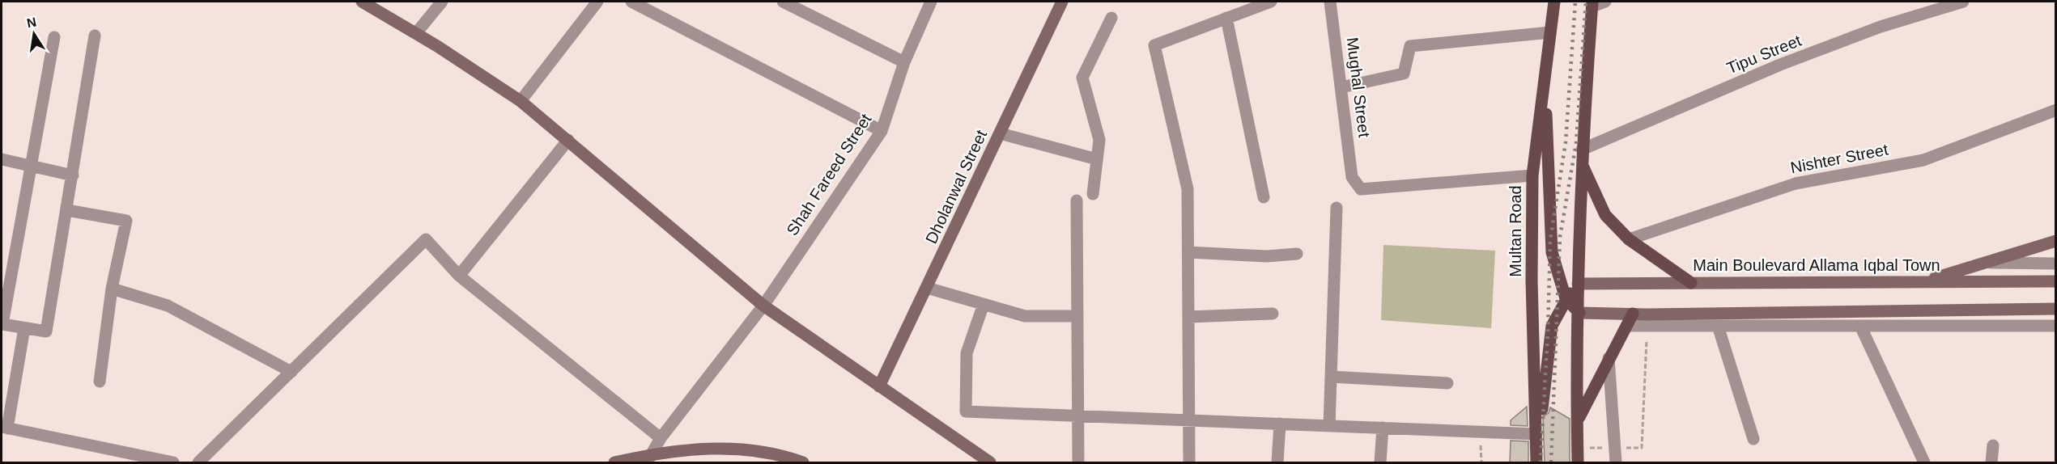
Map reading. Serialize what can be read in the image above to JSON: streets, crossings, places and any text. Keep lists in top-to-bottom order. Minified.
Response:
{"streets":{"main road":["Multan Road"],"street":["Tipu Street","Mughal Street","Nishter Street","Shah Fareed Street","Dholanwal Street","Main Boulevard Allama Iqbal Town"]},"crossings":[["Mughal Street","Multan Road"]],"north":"top"}
